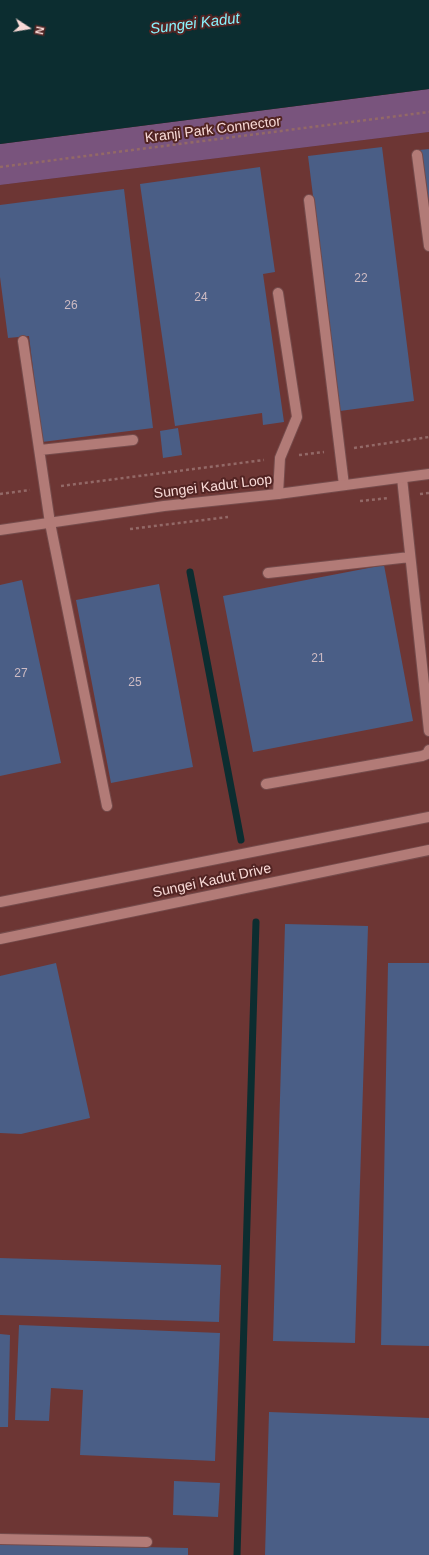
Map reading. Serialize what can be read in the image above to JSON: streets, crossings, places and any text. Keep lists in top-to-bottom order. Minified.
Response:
{"streets":{"main road":["Sungei Kadut Loop","Sungei Kadut Drive"],"path":["Kranji Park Connector"]},"water":["Sungei Kadut"],"house_numbers":["22","24","26","21","27","25"],"north":"right"}
